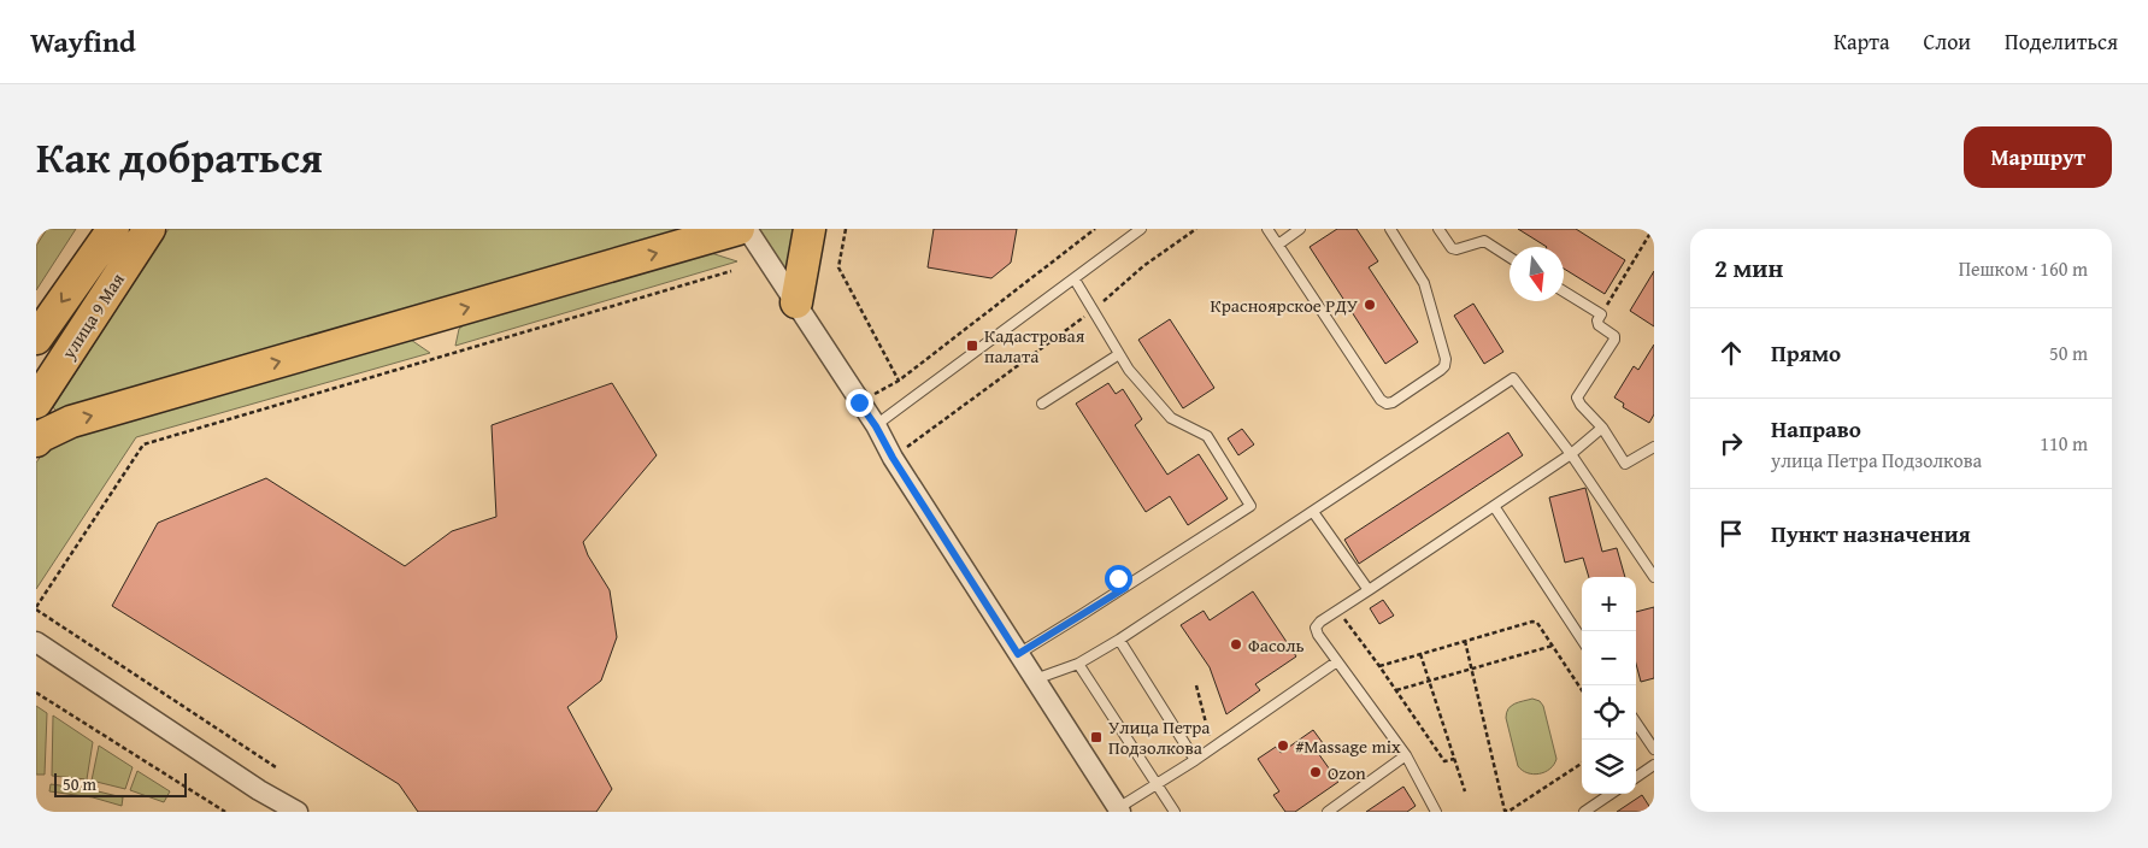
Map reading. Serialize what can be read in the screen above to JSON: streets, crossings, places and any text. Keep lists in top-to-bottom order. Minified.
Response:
{"streets":{"main road":["улица 9 Мая"]},"places":{"other":["Красноярское РДУ","Фасоль","#Massage mix","Ozon"],"transit":["Кадастровая палата","Улица Петра Подзолкова"]},"scale_bar":"50 m","north":"bottom","page":{"header":"Wayfind","nav":["Карта","Слои","Поделиться"],"title":"Как добраться","buttons":"Маршрут","heading":["2 мин","Пешком · 160 m"],"list":[["Прямо","50 m"],["Направо","улица Петра Подзолкова","110 m"],"Пункт назначения"],"map_buttons":["+","−"],"scale":"50 m"}}
